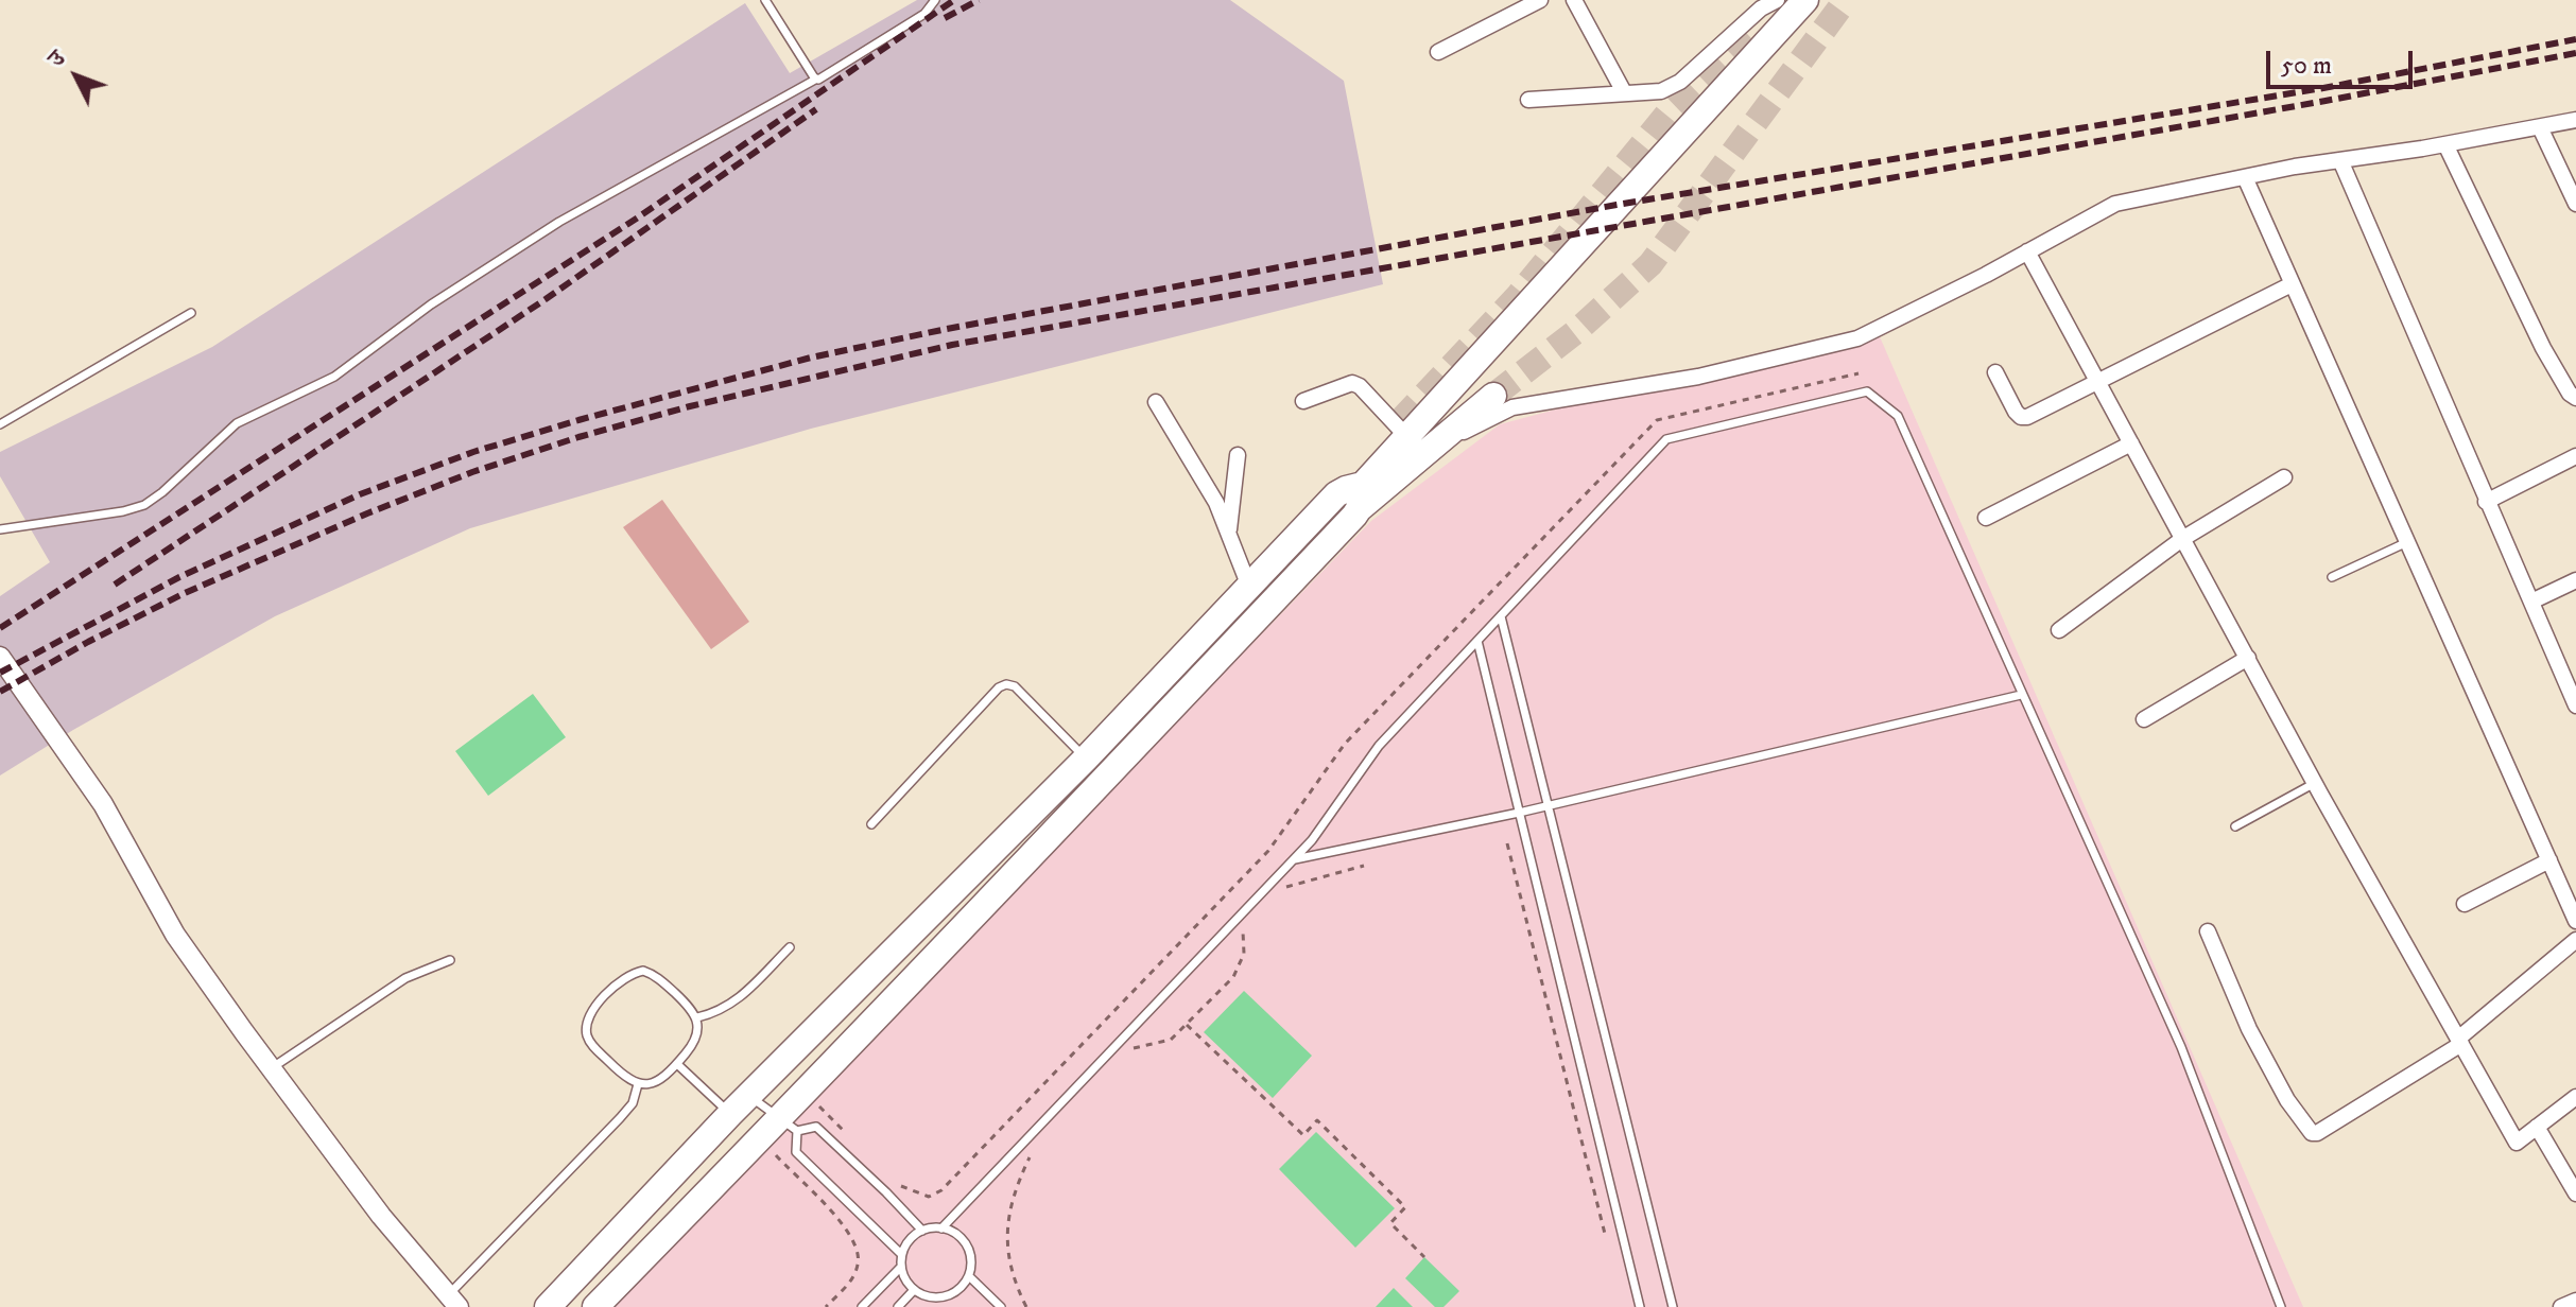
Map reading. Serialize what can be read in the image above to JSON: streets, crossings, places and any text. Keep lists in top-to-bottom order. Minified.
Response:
{"scale_bar":"50 m","north":"top left"}
